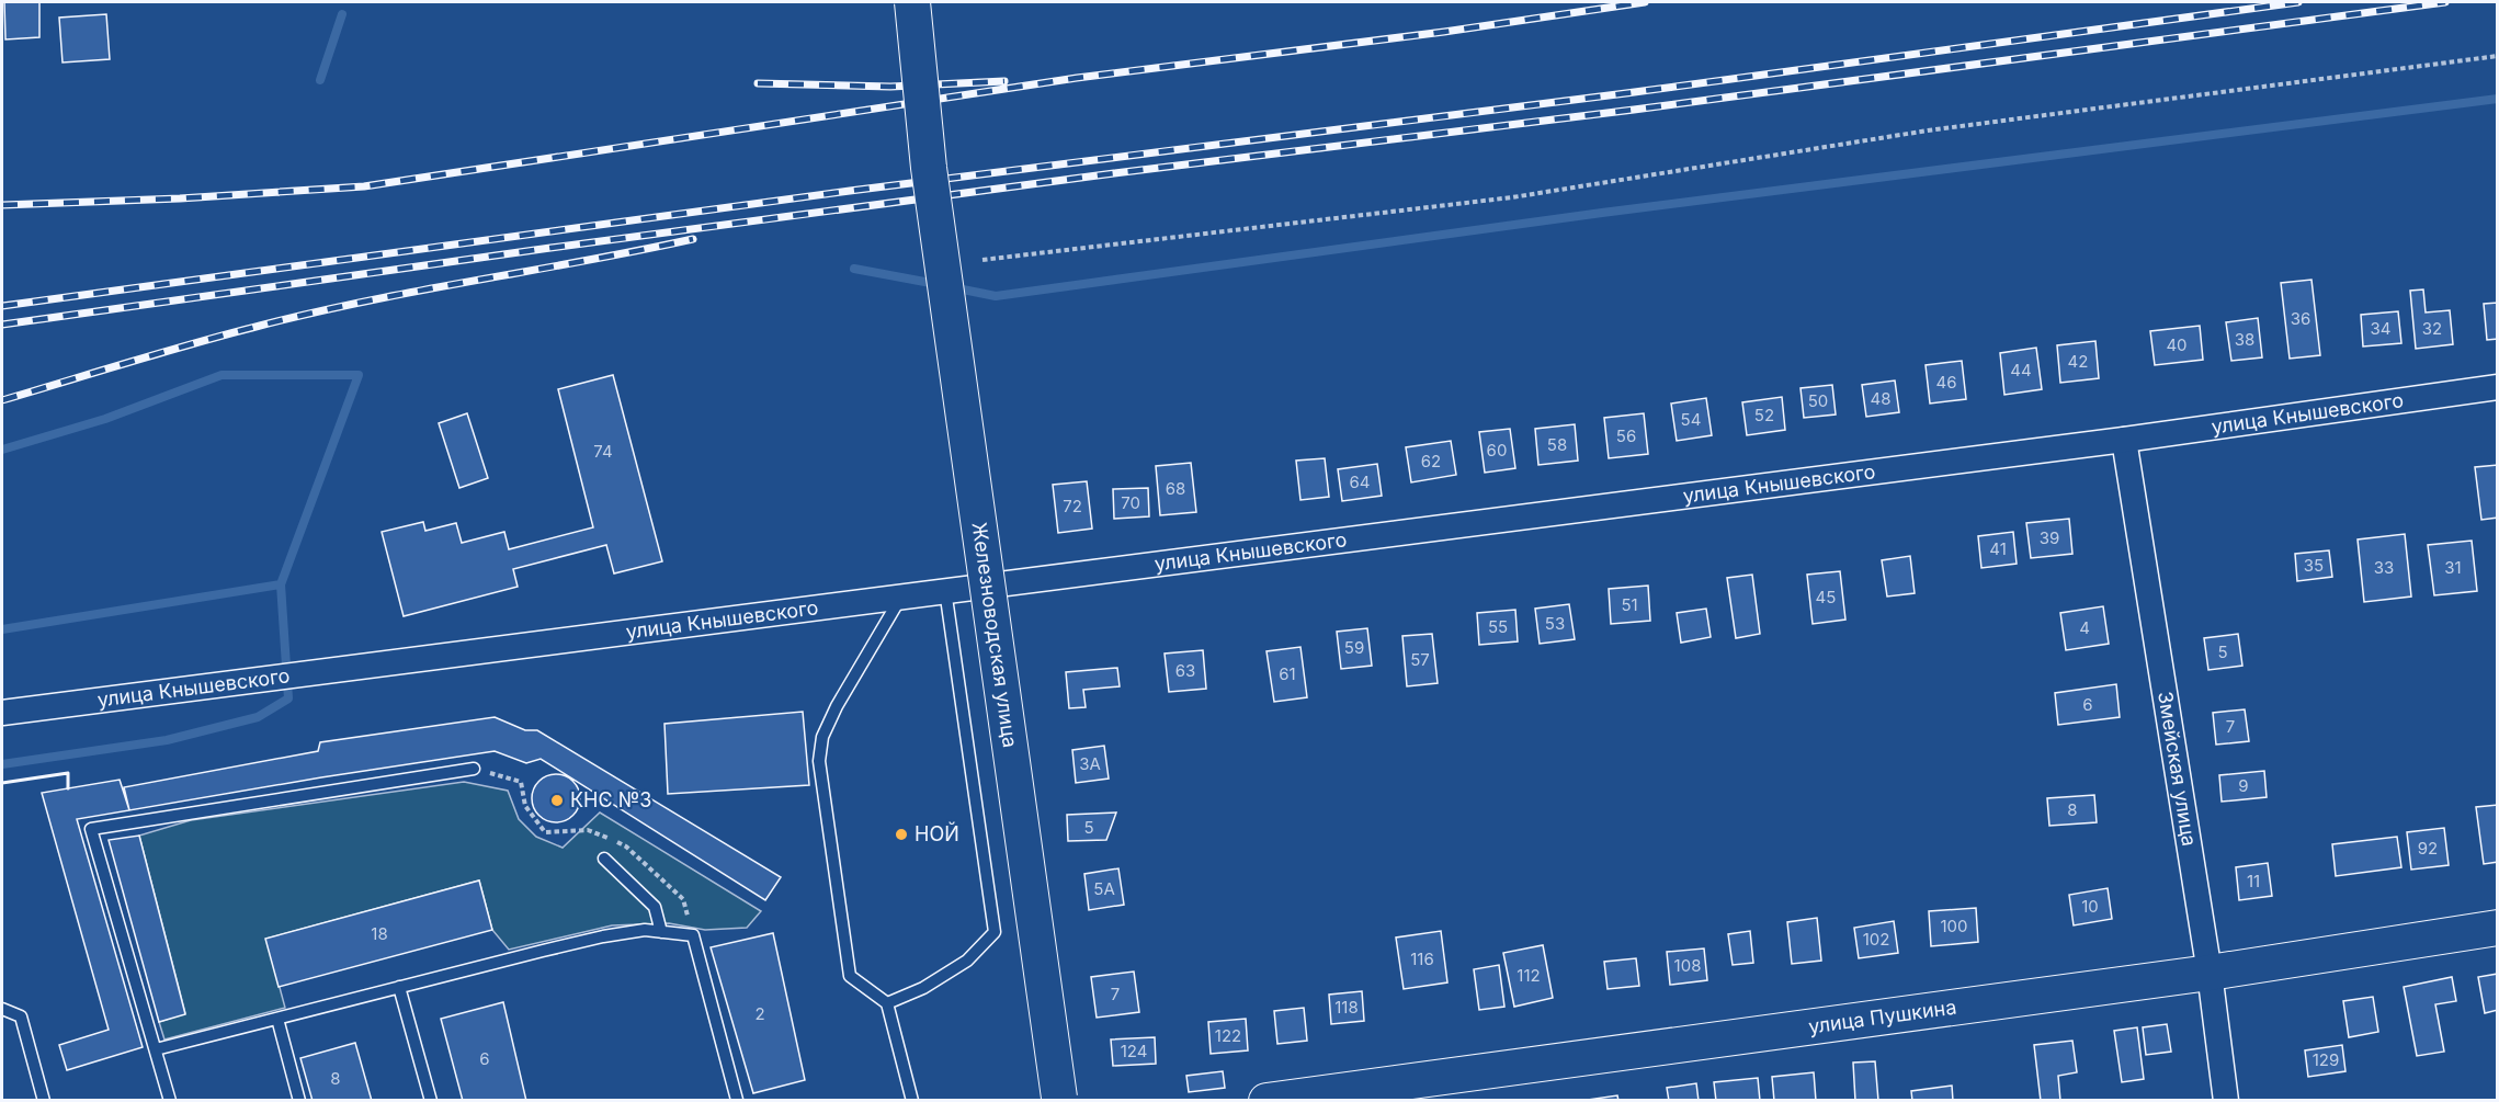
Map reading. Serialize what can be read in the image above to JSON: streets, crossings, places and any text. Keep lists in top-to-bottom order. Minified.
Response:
{"streets":{"main road":["Железноводская улица","улица Пушкина"],"street":["улица Кнышевского","Змейская улица"]},"crossings":[["улица Кнышевского","Змейская улица"],["Змейская улица","улица Пушкина"]],"places":["КНС №3","НОЙ"],"house_numbers":["36","34","32","38","40","42","44","46","48","50","52","54","56","58","60","74","62","64","68","70","72","39","41","35","33","31","45","51","53","55","4","59","5","57","63","61","6","7","3А","9","8","5","92","11","5А","10","100","18","102","116","108","112","7","118","2","122","124","6","129","8"]}
